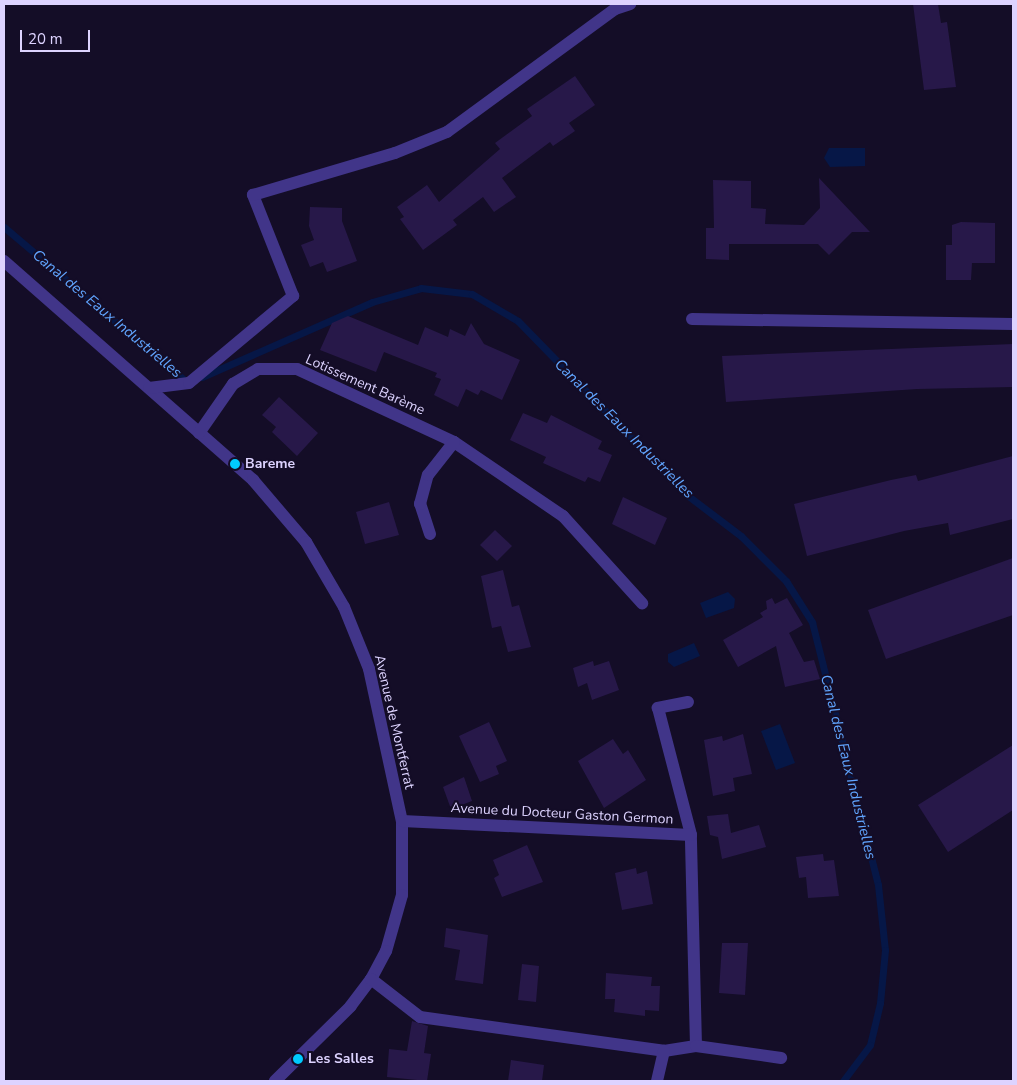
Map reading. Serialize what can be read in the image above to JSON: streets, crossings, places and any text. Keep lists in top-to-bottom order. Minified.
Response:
{"streets":{"street":["Lotissement Barème","Avenue de Montferrat","Avenue du Docteur Gaston Germon"]},"crossings":[["Lotissement Barème","Avenue de Montferrat"],["Avenue de Montferrat","Avenue du Docteur Gaston Germon"]],"water":["Canal des Eaux Industrielles"],"places":["Bareme","Les Salles"],"scale_bar":"20 m"}
